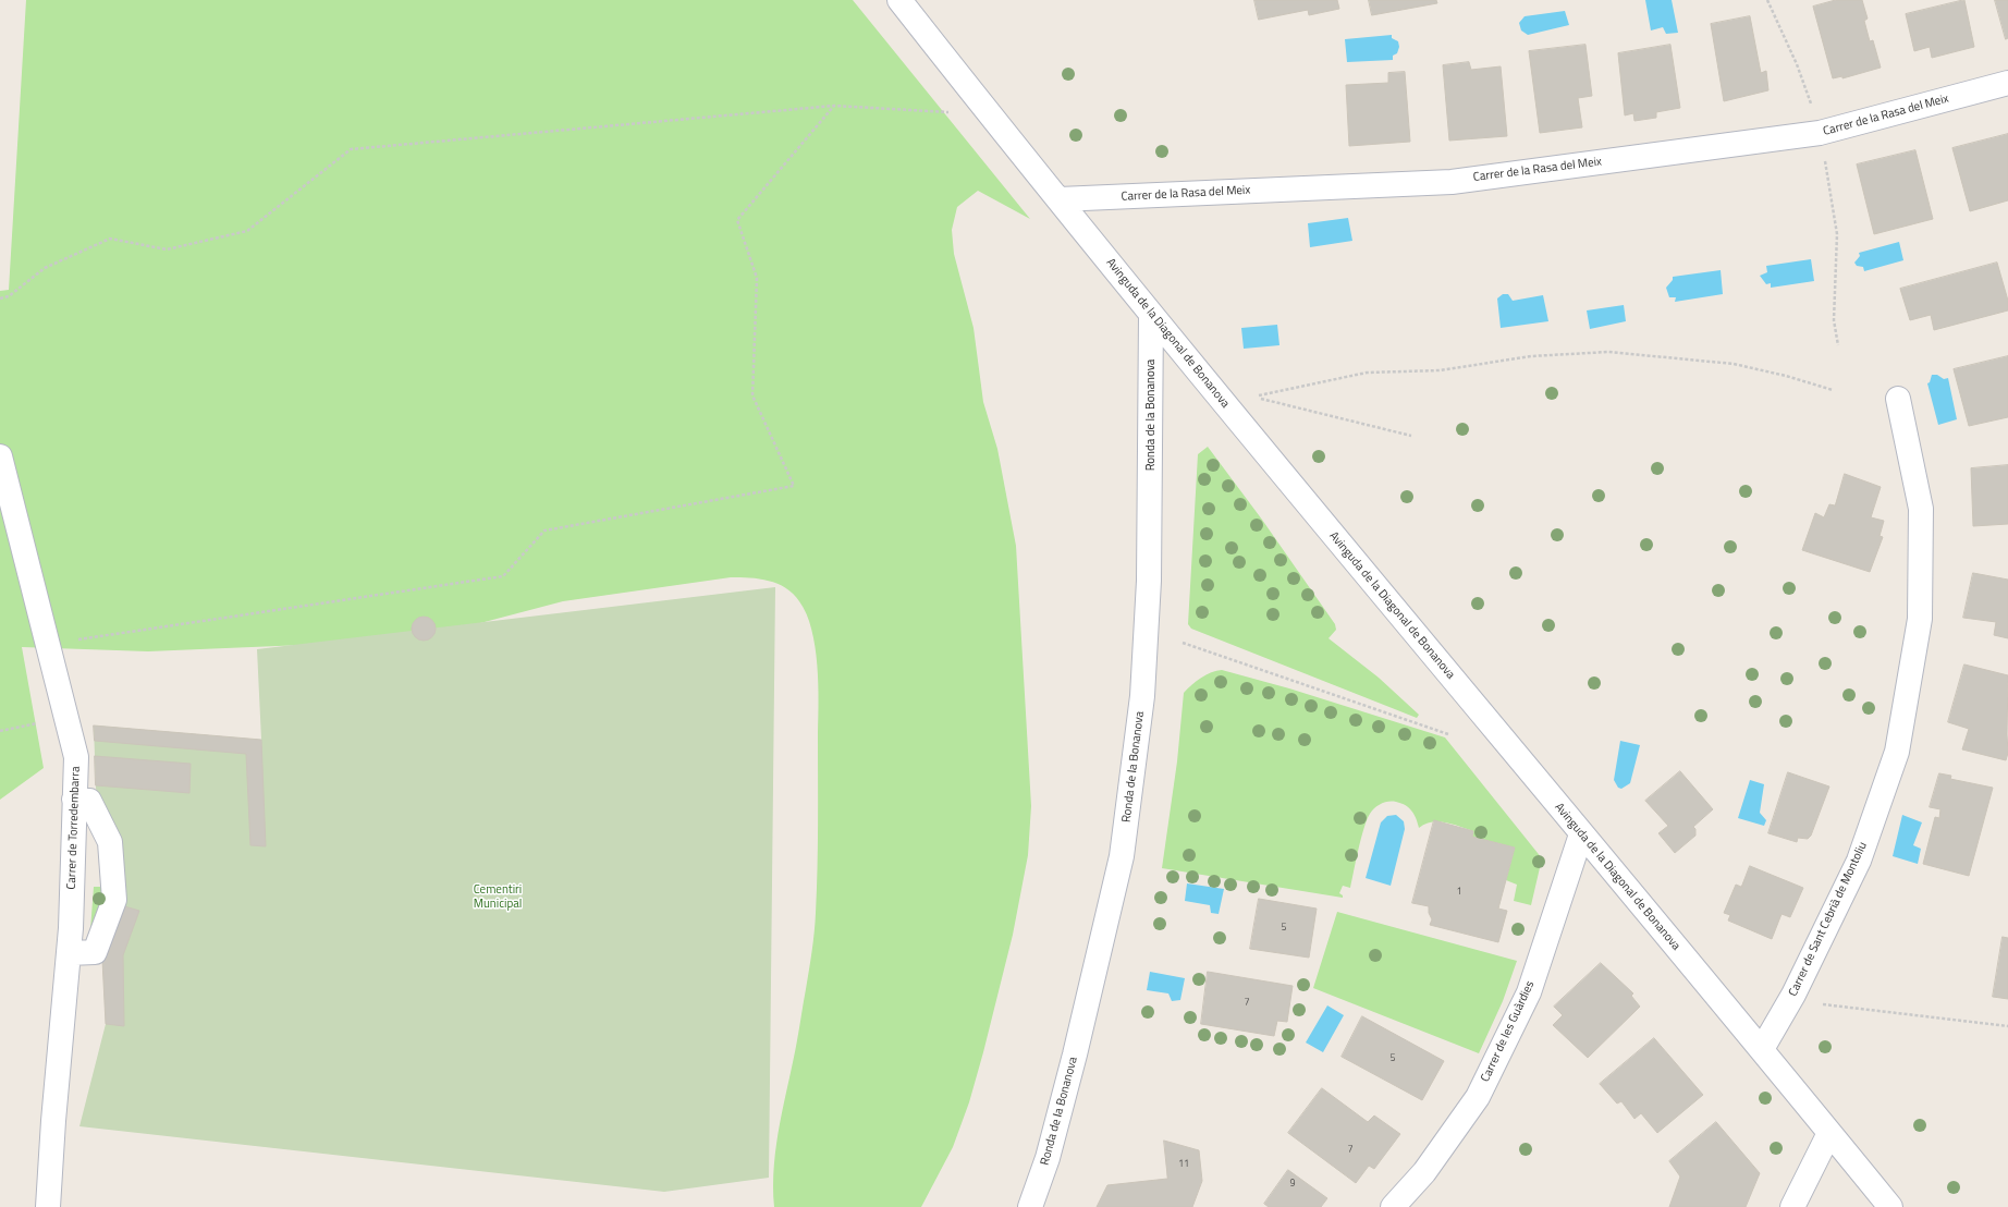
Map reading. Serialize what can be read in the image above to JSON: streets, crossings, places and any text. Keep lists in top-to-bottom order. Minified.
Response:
{"streets":{"street":["Carrer de la Rasa del Meix","Avinguda de la Diagonal de Bonanova","Ronda de la Bonanova","Carrer de Torredembarra","Carrer de Sant Cebrià de Montoliu","Carrer de les Guàrdies"]},"crossings":[["Carrer de la Rasa del Meix","Avinguda de la Diagonal de Bonanova"],["Avinguda de la Diagonal de Bonanova","Ronda de la Bonanova"],["Avinguda de la Diagonal de Bonanova","Carrer de Sant Cebrià de Montoliu"],["Avinguda de la Diagonal de Bonanova","Carrer de les Guàrdies"]],"parks":["Cementiri Municipal"],"house_numbers":["1","5","7","5","7","11","9"]}
